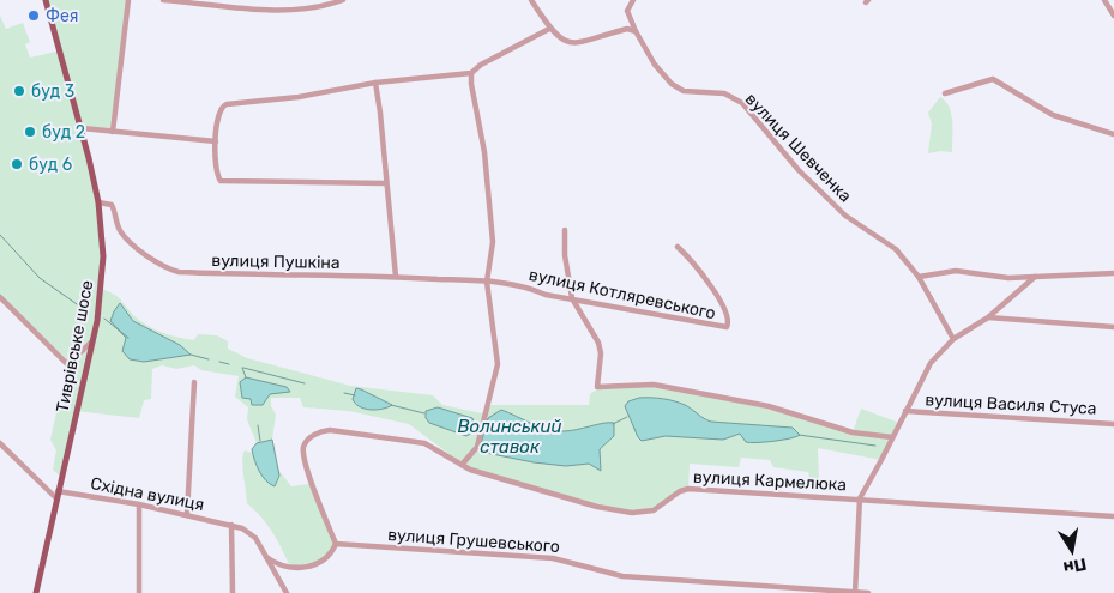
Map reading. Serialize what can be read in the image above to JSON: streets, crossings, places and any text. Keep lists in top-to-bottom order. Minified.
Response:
{"streets":{"main road":["Тиврівське шосе"],"street":["вулиця Шевченка","вулиця Пушкіна","вулиця Котляревського","вулиця Василя Стуса","вулиця Кармелюка","Східна вулиця","вулиця Грушевського"]},"crossings":[["вулиця Пушкіна","вулиця Котляревського"],["вулиця Пушкіна","Тиврівське шосе"],["Тиврівське шосе","Східна вулиця"],["вулиця Кармелюка","вулиця Грушевського"]],"water":["Волинський ставок"],"places":["Фея","буд 3","буд 2","буд 6"],"north":"bottom"}
